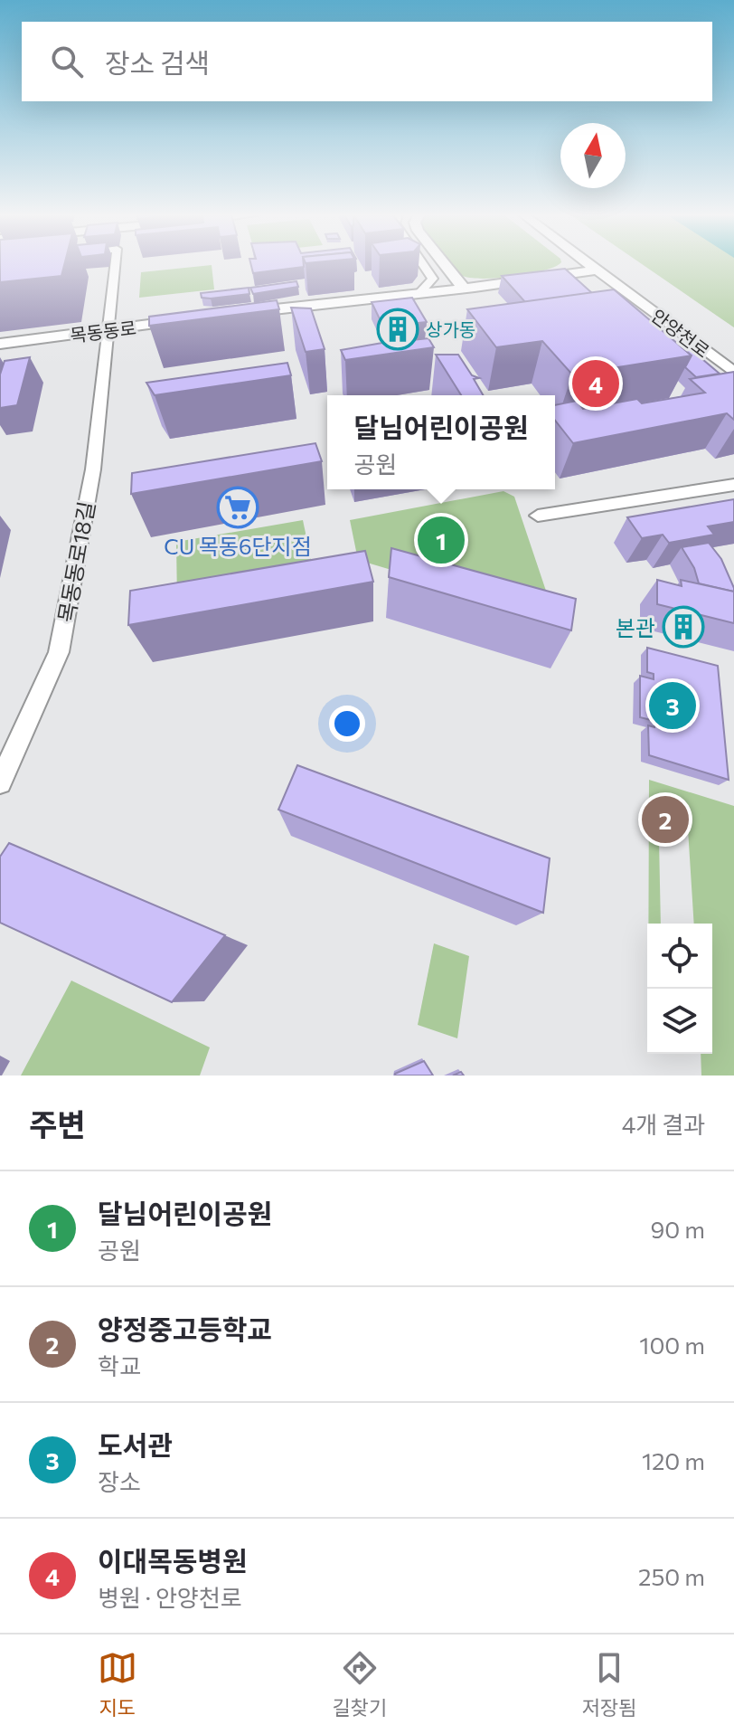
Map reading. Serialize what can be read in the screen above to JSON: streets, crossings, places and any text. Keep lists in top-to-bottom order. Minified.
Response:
{"streets":{"main road":["목동동로","안양천로"],"street":["목동동로18길"]},"crossings":[["목동동로","목동동로18길"]],"places":{"building":["상가동","본관"],"supermarket":["CU 목동6단지점"]},"north":"top","page":{"search":"장소 검색","pins":["4","1","3","2"],"popup":["달님어린이공원","공원"],"heading":["주변","4개 결과"],"list":[{"mark":"1","name":"달님어린이공원","note":"공원","value":"90 m"},{"mark":"2","name":"양정중고등학교","note":"학교","value":"100 m"},{"mark":"3","name":"도서관","note":"장소","value":"120 m"},{"mark":"4","name":"이대목동병원","note":"병원 · 안양천로","value":"250 m"}],"nav":["지도","길찾기","저장됨"]}}
